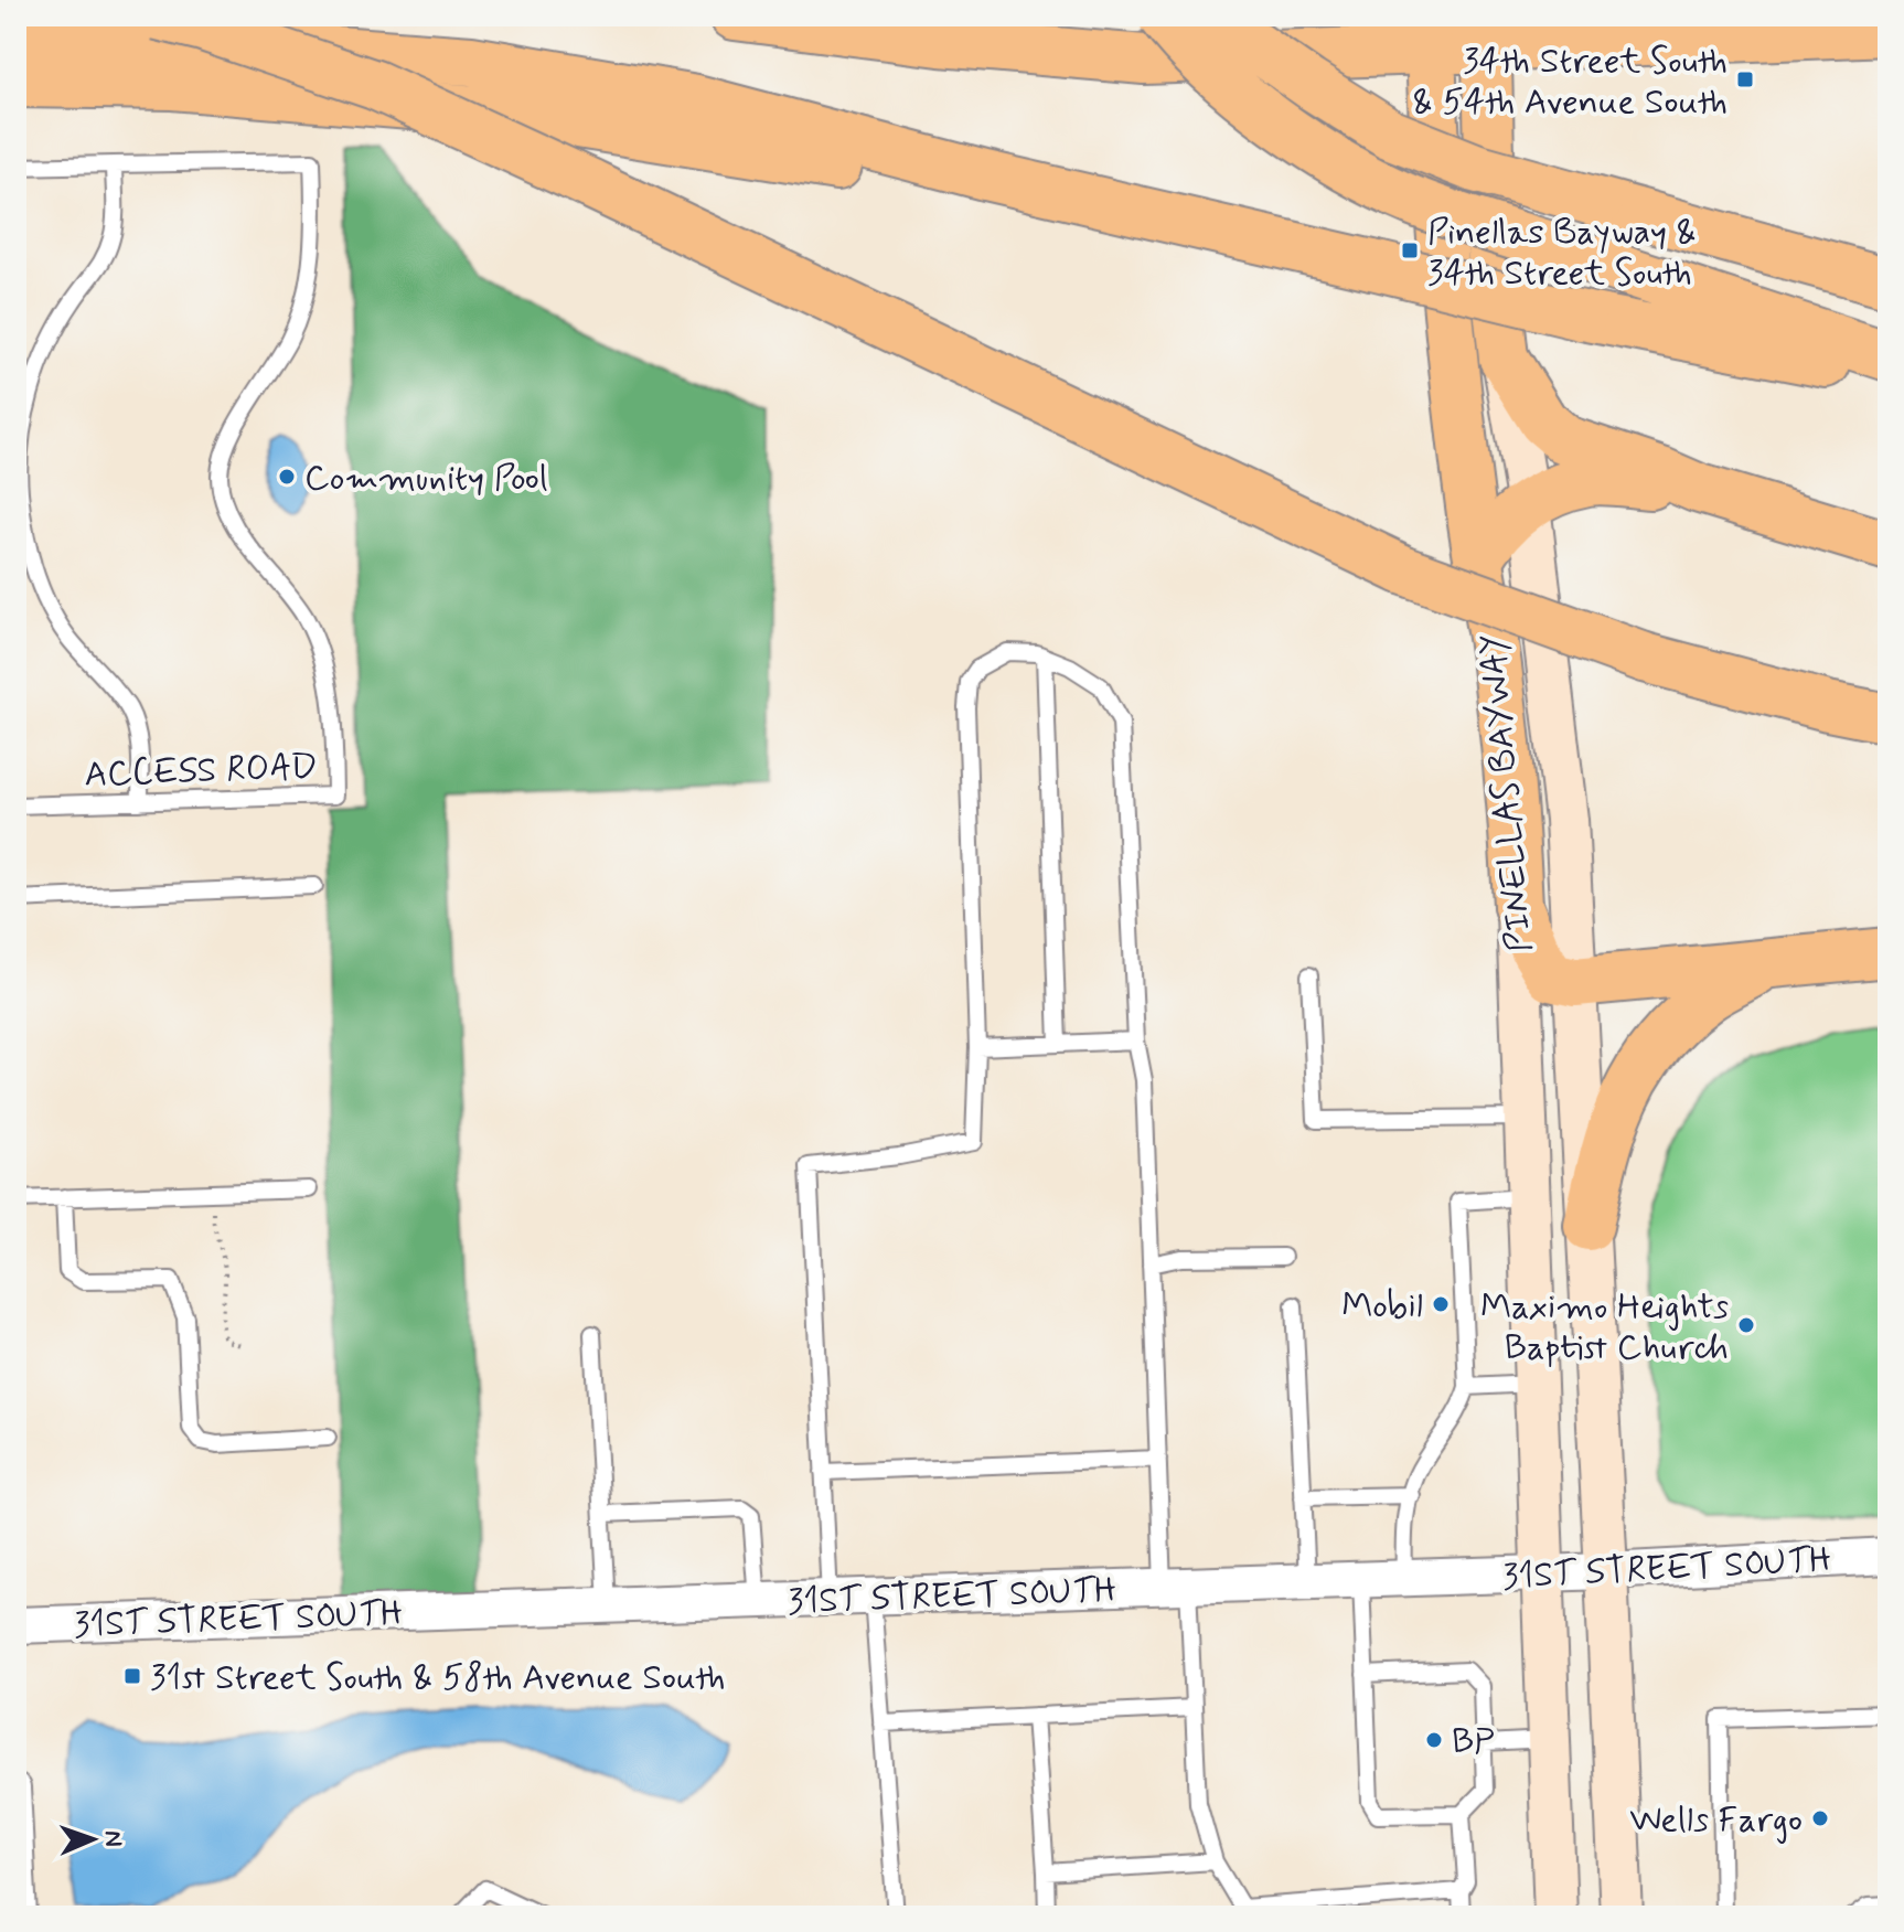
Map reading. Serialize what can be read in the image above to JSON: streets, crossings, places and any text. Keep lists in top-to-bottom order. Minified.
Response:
{"streets":{"highway":["PINELLAS BAYWAY"],"street":["31ST STREET SOUTH"],"lane":["ACCESS ROAD"]},"crossings":[["PINELLAS BAYWAY","31ST STREET SOUTH"]],"places":{"transit":["34th Street South & 54th Avenue South","Pinellas Bayway & 34th Street South","31st Street South & 58th Avenue South"],"other":["Community Pool","Mobil","Maximo Heights Baptist Church","BP","Wells Fargo"]},"north":"right"}
